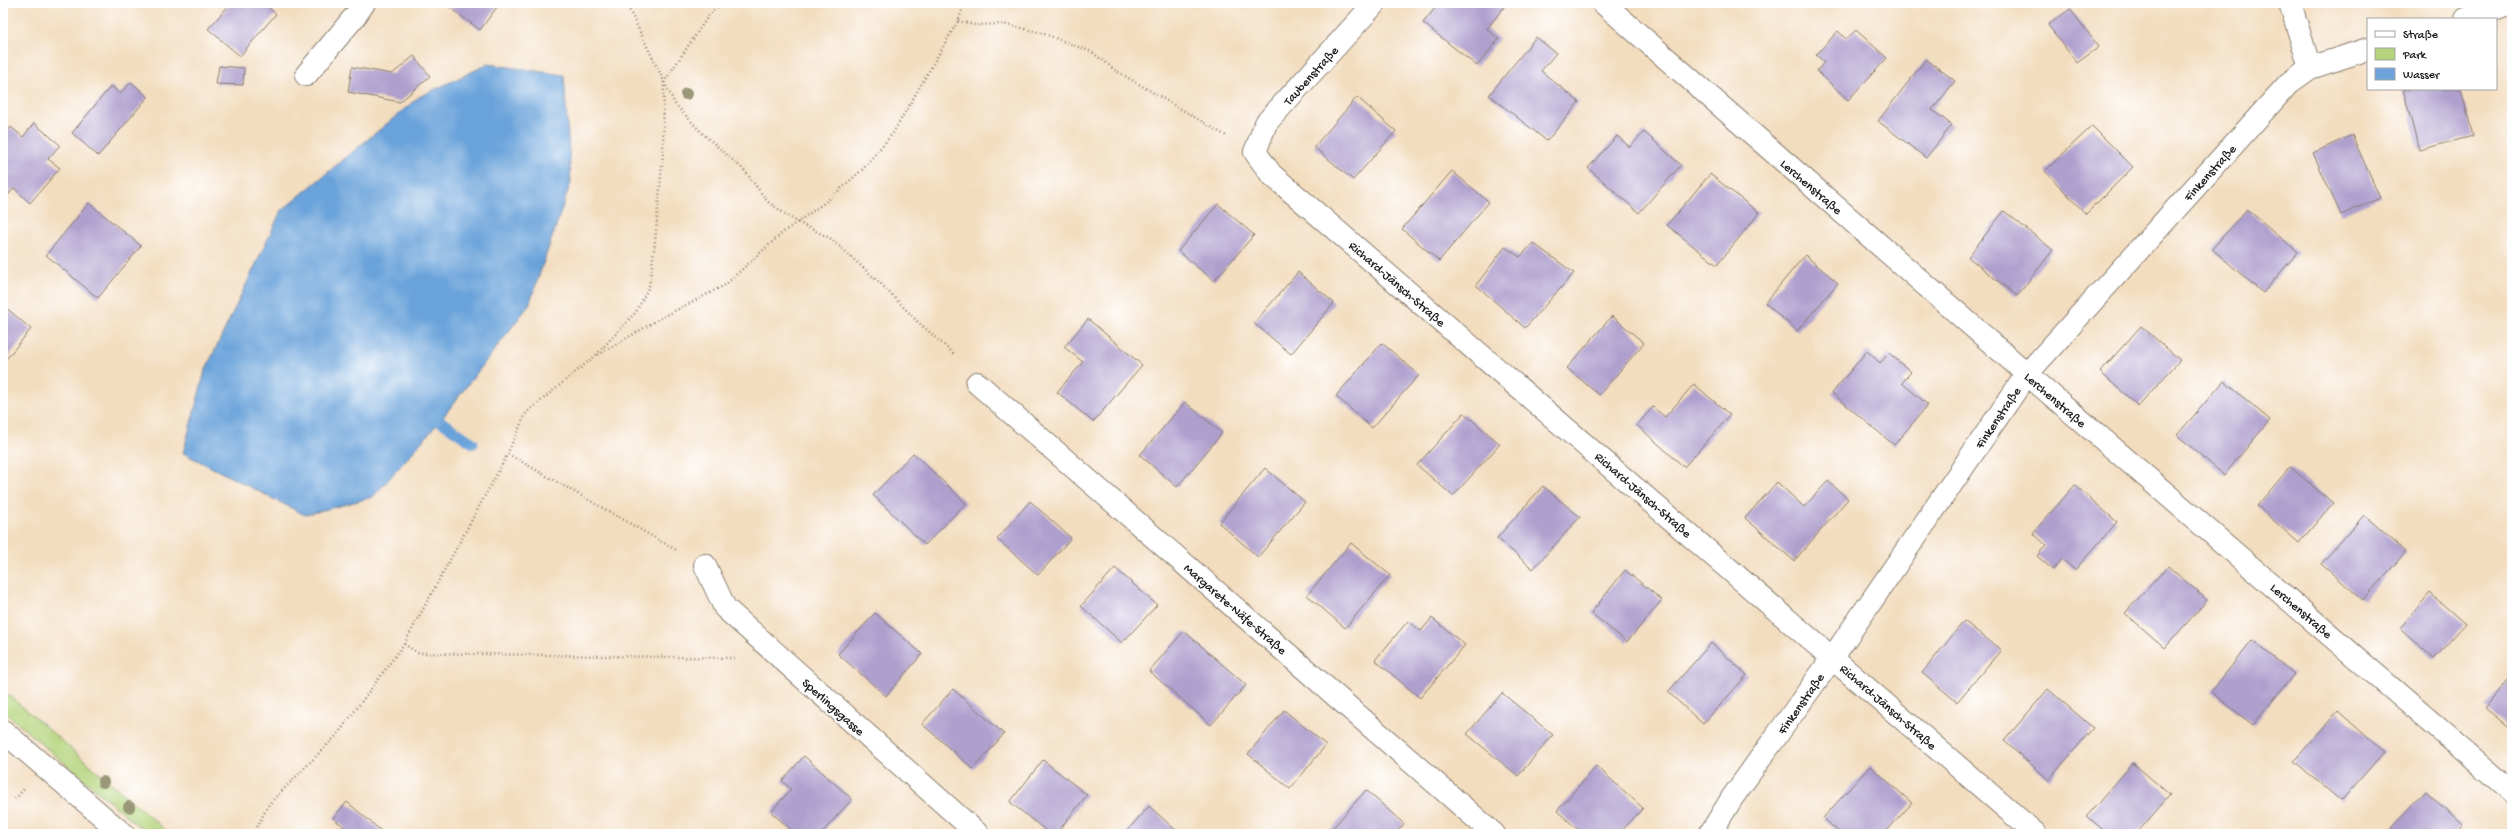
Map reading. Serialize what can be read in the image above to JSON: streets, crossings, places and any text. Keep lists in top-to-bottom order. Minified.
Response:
{"streets":{"street":["Taubenstraße","Finkenstraße","Lerchenstraße","Richard-Jänsch-Straße","Margarete-Näfe-Straße","Sperlingsgasse"]},"crossings":[["Taubenstraße","Richard-Jänsch-Straße"],["Finkenstraße","Lerchenstraße"],["Finkenstraße","Richard-Jänsch-Straße"]],"legend":["Straße","Park","Wasser"]}
